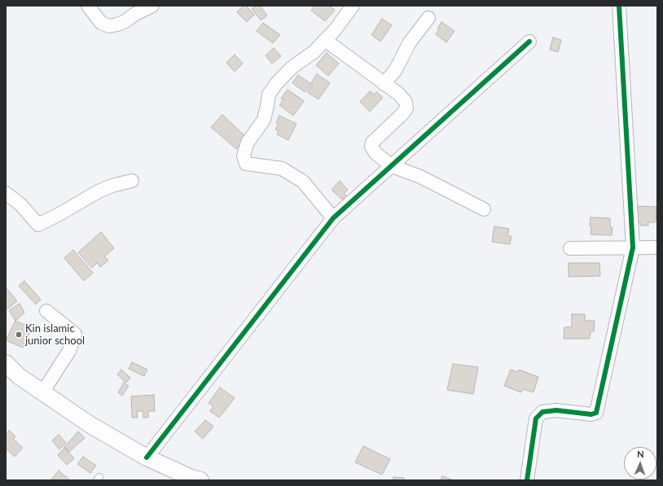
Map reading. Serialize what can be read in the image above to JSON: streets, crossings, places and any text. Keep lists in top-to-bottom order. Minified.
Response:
{"places":["Kin islamic junior school"],"north":"top"}
